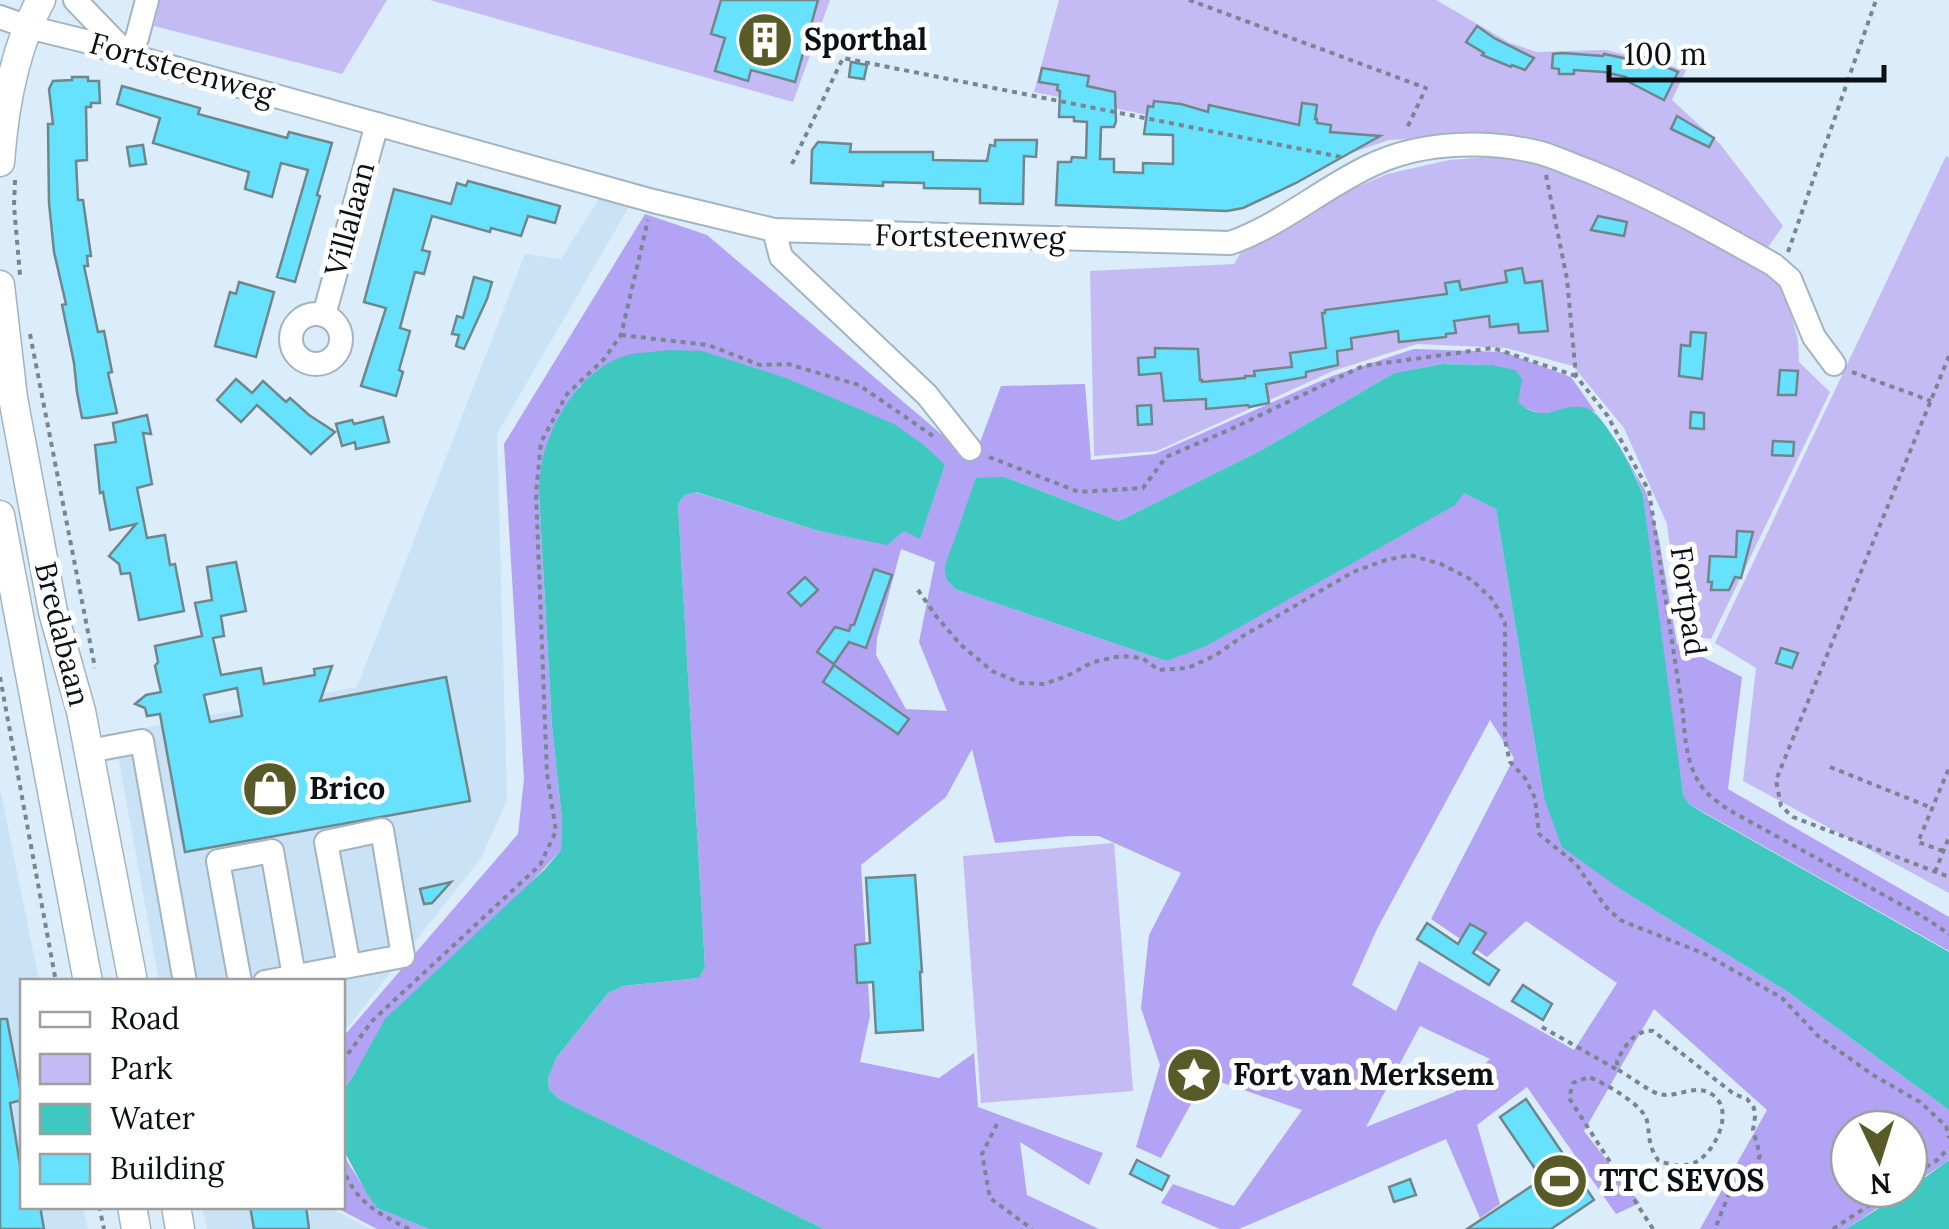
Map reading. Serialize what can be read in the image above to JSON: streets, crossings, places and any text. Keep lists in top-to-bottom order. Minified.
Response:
{"streets":{"main road":["Bredabaan"],"street":["Fortsteenweg","Villalaan"],"path":["Fortpad"]},"crossings":[["Fortsteenweg","Villalaan"]],"places":{"building":["Sporthal"],"shop":["Brico"],"place":["Fort van Merksem"],"sports":["TTC SEVOS"]},"legend":["Road","Park","Water","Building"],"scale_bar":"100 m","north":"bottom"}
